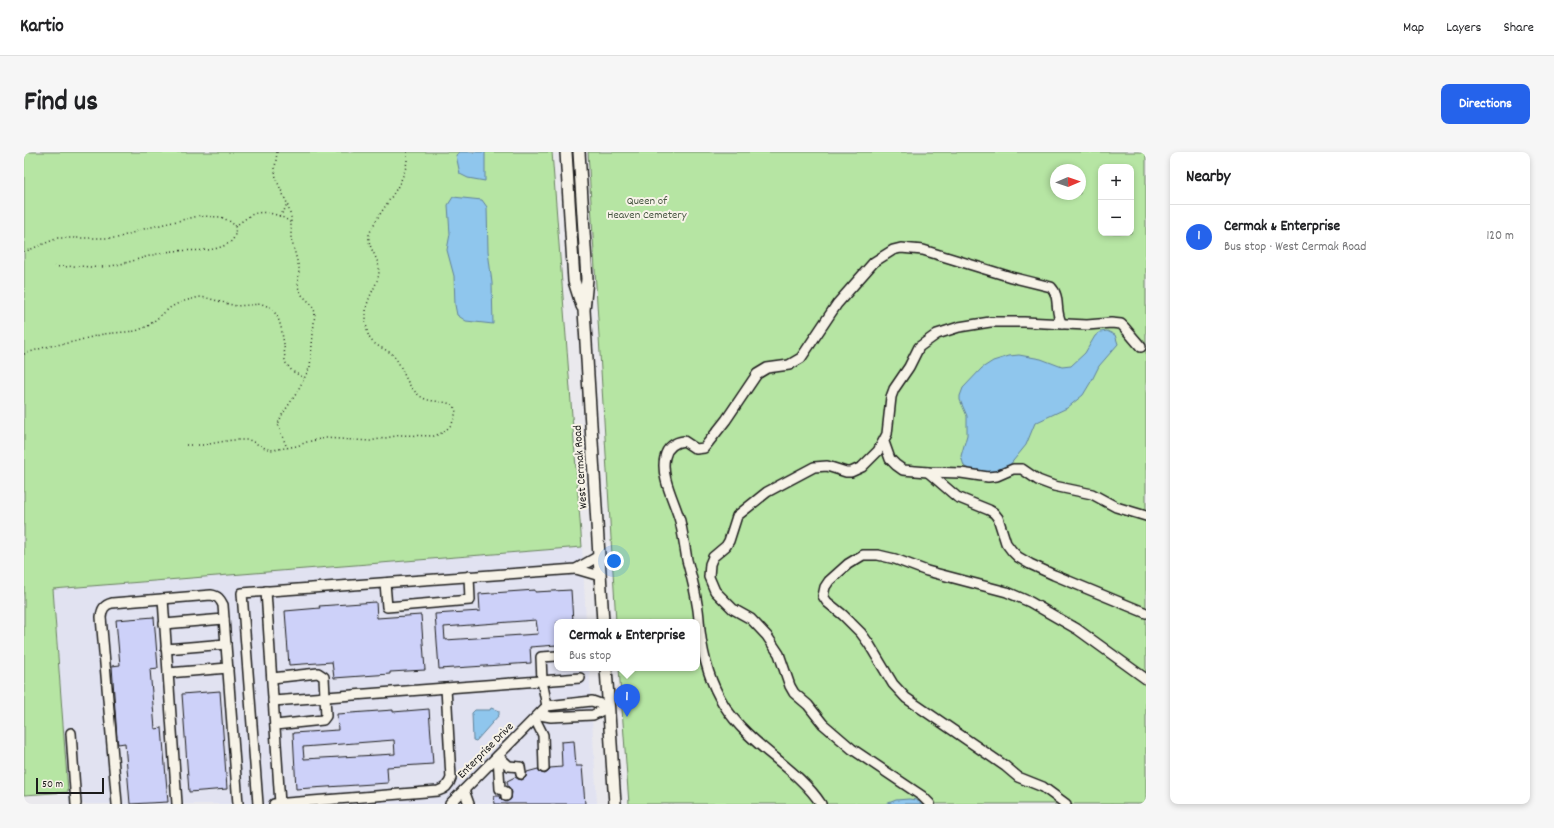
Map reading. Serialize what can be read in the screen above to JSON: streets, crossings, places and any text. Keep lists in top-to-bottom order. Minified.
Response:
{"streets":{"main road":["West Cermak Road"],"street":["Enterprise Drive"]},"parks":["Queen of Heaven Cemetery"],"scale_bar":"50 m","north":"right","page":{"header":"Kartio","nav":["Map","Layers","Share"],"title":"Find us","buttons":"Directions","heading":"Nearby","map_buttons":["+","−"],"list":[{"mark":"1","name":"Cermak & Enterprise","note":"Bus stop · West Cermak Road","value":"120 m"}],"popup":["Cermak & Enterprise","Bus stop"],"pins":"1","scale":"50 m"}}
